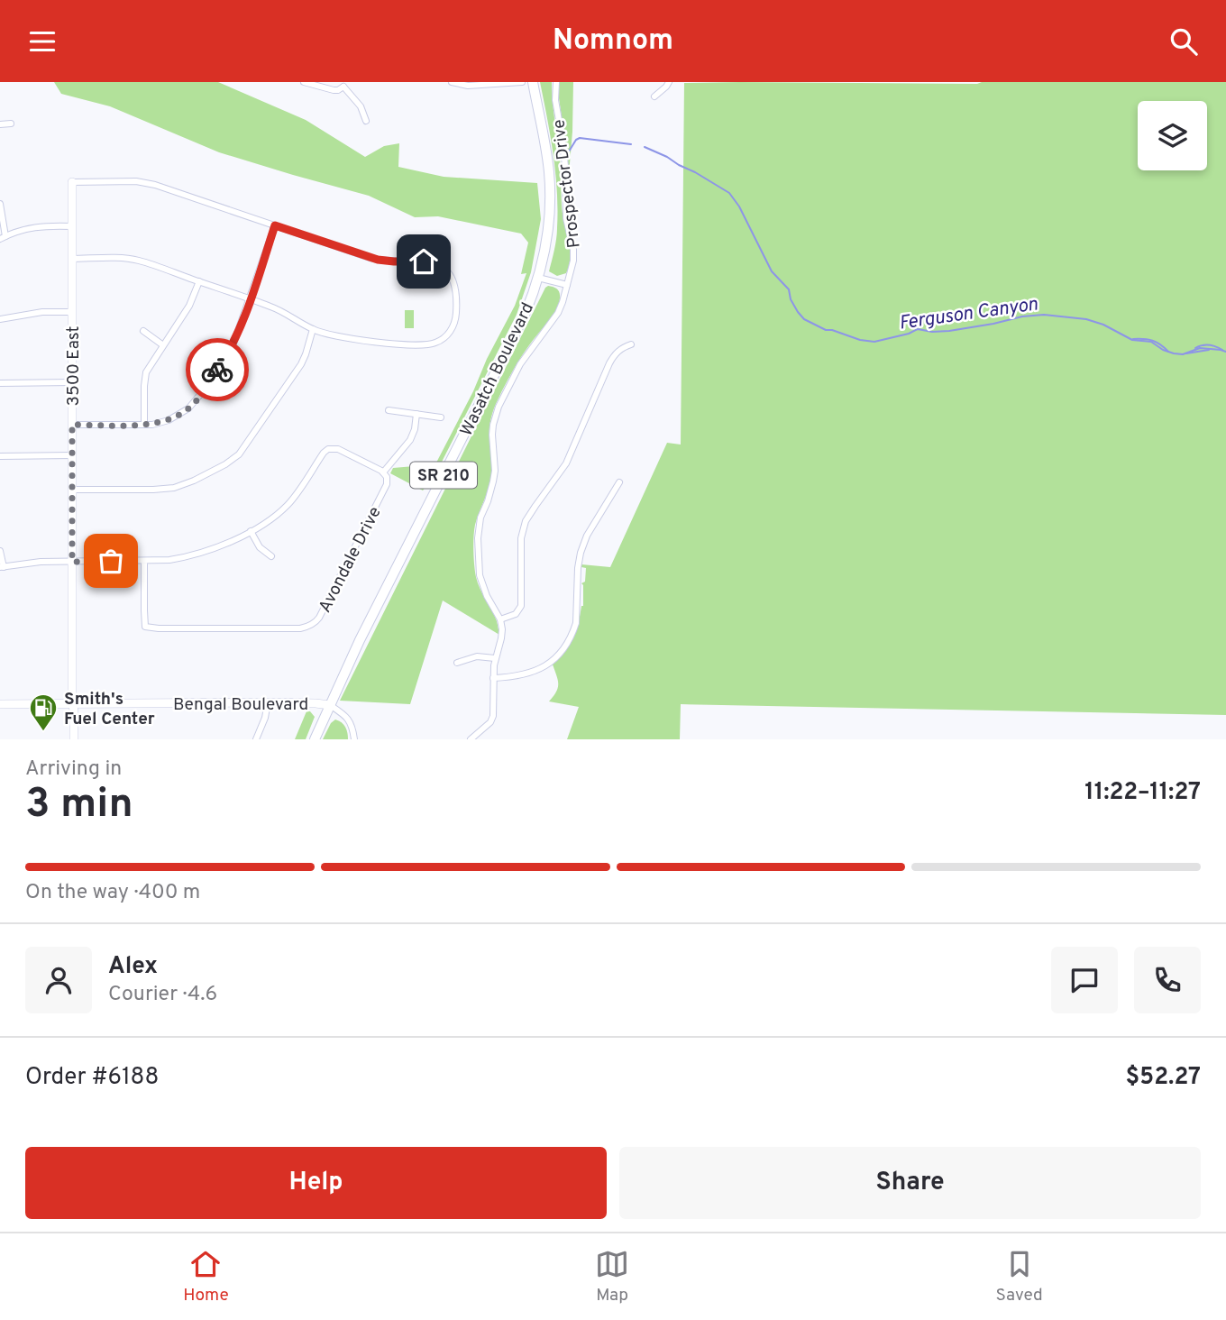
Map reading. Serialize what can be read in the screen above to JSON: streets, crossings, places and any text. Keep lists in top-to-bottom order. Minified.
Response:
{"streets":{"main road":["Wasatch Boulevard","SR 210"],"street":["Prospector Drive","3500 East","Avondale Drive","Bengal Boulevard"]},"crossings":[["3500 East","Bengal Boulevard"],["Wasatch Boulevard","Bengal Boulevard"]],"water":["Ferguson Canyon"],"places":{"fuel station":["Smith's Fuel Center"]},"page":{"header":"Nomnom","heading":["3 min","Arriving in","11:22–11:27"],"panel":["Alex","Courier · 4.6","Order #6188","$52.27"],"bar":"On the way · 400 m","buttons":["Help","Share"],"tabs":["Home","Map","Saved"]}}
